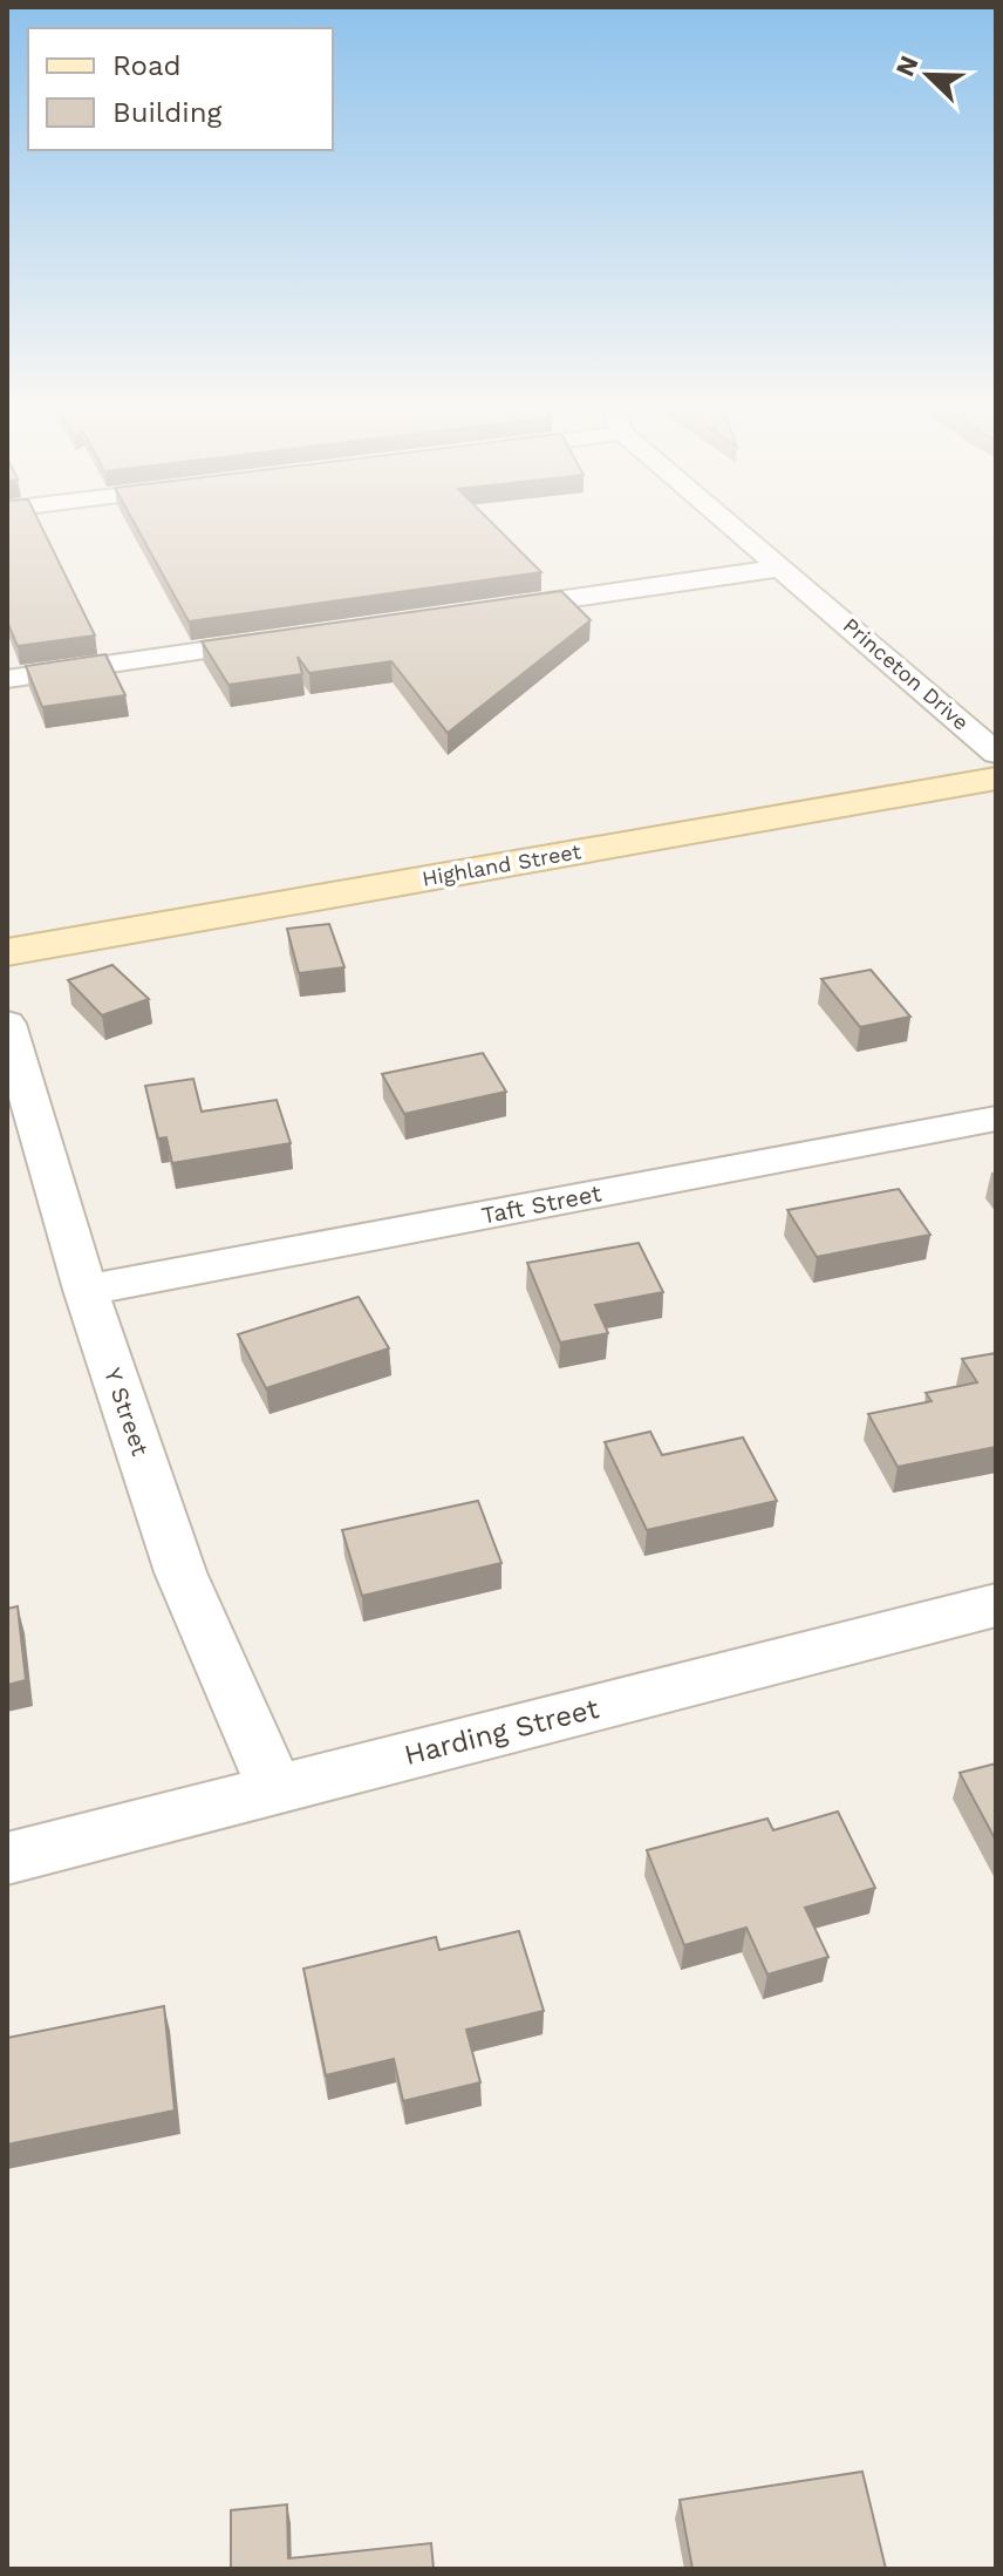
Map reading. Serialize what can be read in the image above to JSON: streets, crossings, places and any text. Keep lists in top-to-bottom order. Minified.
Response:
{"streets":{"street":["Princeton Drive","Highland Street","Taft Street","Y Street","Harding Street"]},"crossings":[["Taft Street","Y Street"],["Y Street","Harding Street"]],"legend":["Road","Building"],"north":"top left"}
